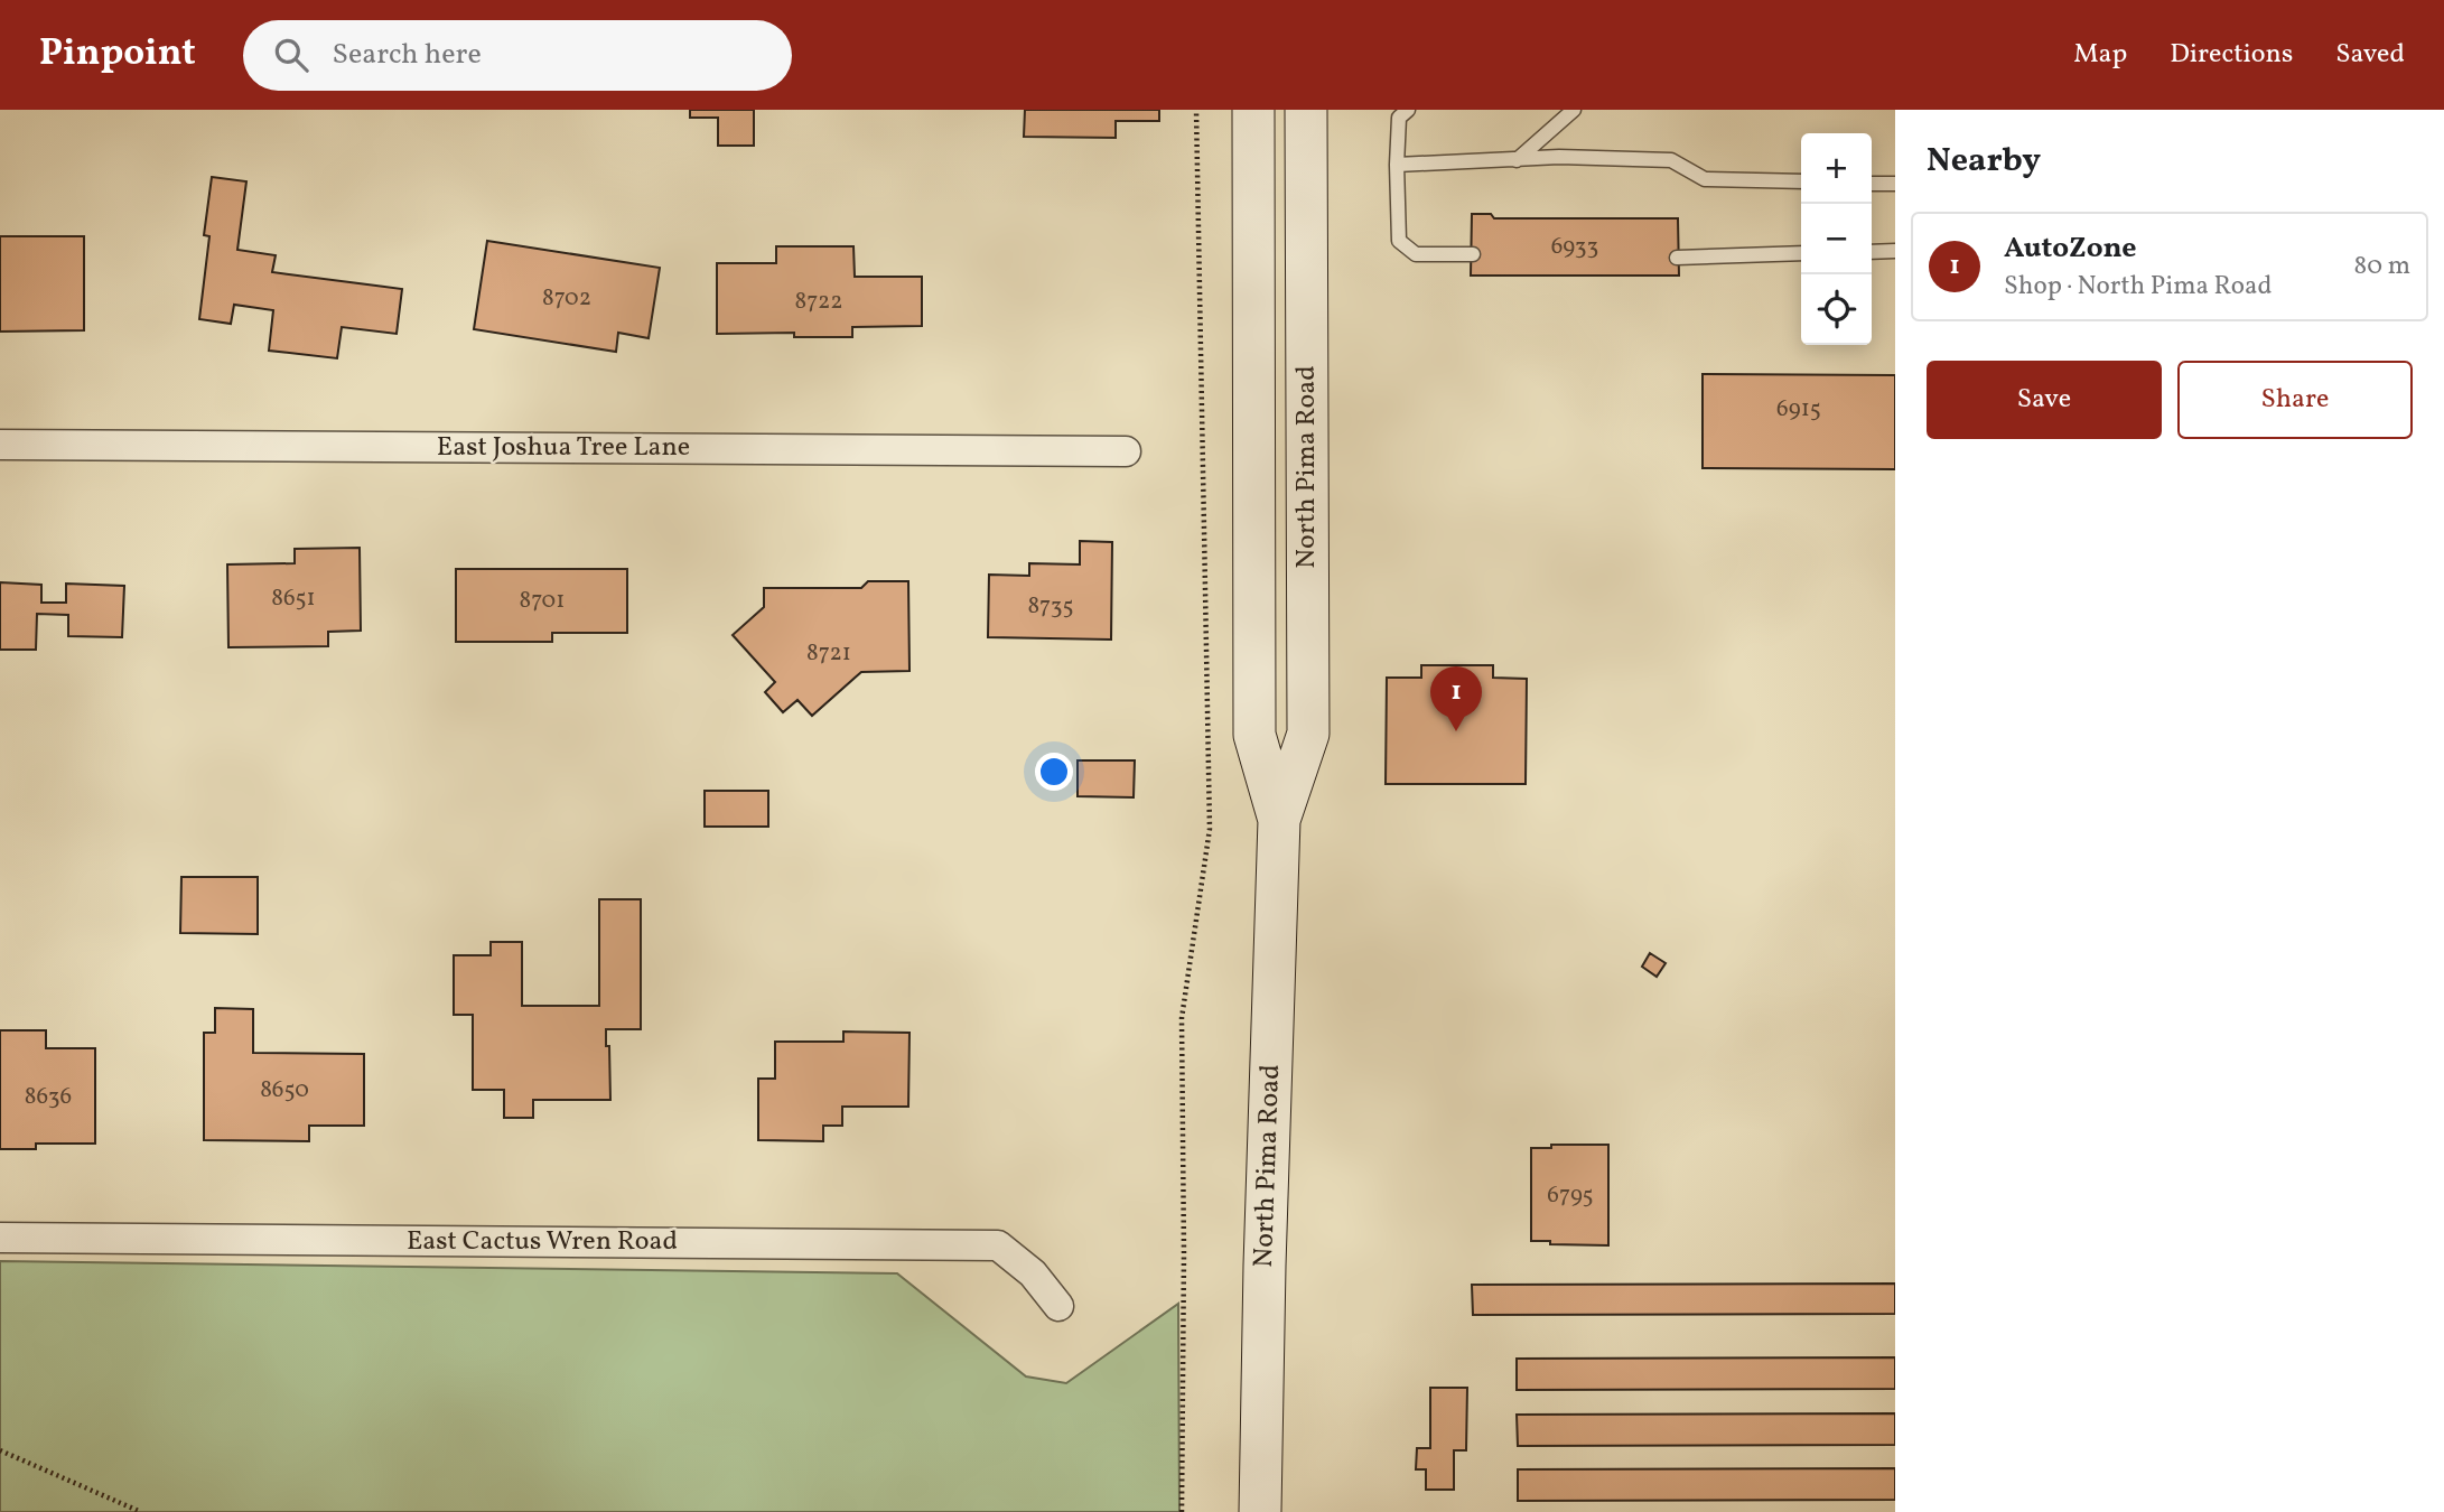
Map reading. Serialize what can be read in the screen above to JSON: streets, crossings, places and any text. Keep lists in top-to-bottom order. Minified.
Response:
{"streets":{"main road":["North Pima Road"],"street":["East Joshua Tree Lane","East Cactus Wren Road"]},"house_numbers":["6933","8702","8722","6915","8651","8701","8735","8721","8650","8636","6795"],"page":{"header":"Pinpoint","search":"Search here","nav":["Map","Directions","Saved"],"heading":"Nearby","map_buttons":["+","−"],"list":[{"mark":"1","name":"AutoZone","note":"Shop · North Pima Road","value":"80 m"}],"buttons":["Save","Share"],"pins":"1"}}
